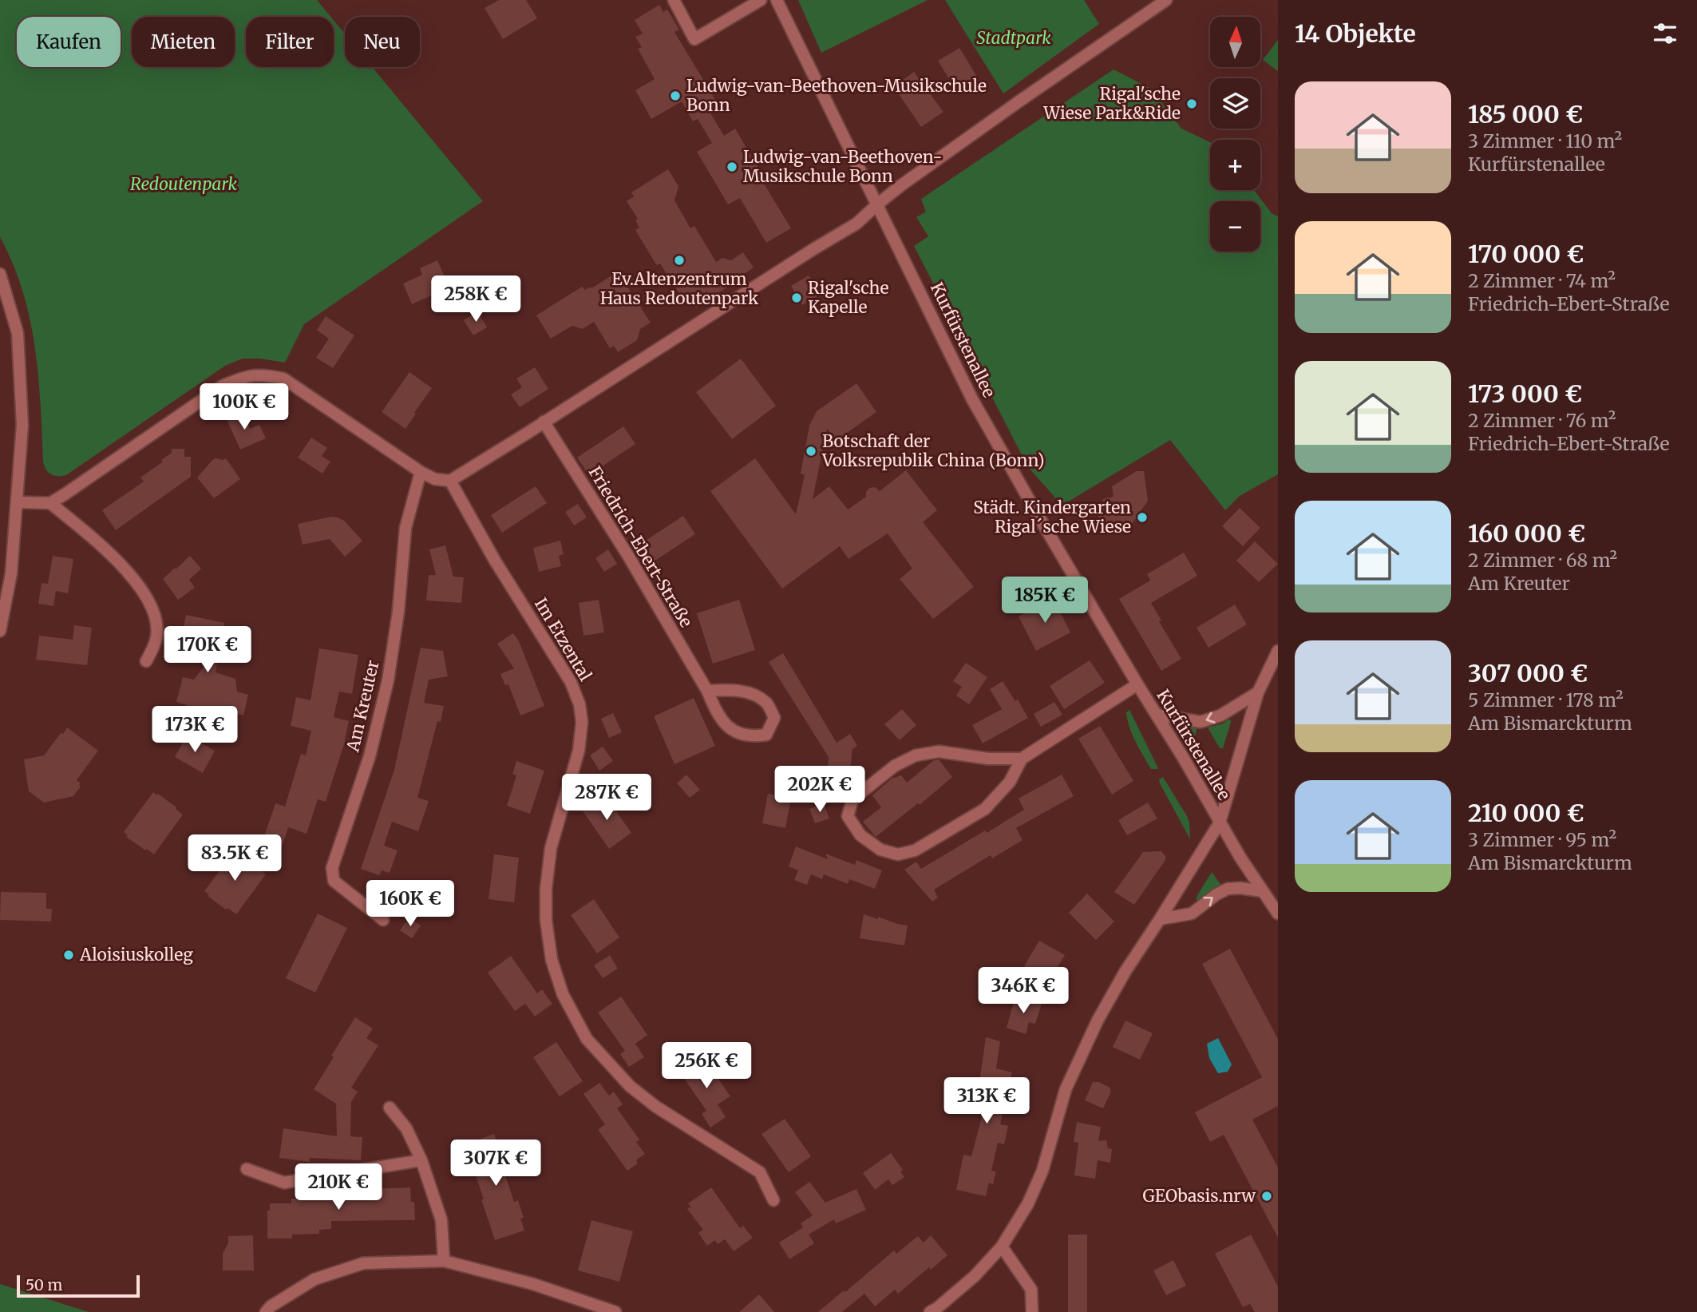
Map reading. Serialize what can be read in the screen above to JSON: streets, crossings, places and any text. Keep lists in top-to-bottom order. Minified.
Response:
{"streets":{"street":["Kurfürstenallee","Friedrich-Ebert-Straße","Im Etzental","Am Kreuter"]},"parks":["Stadtpark","Redoutenpark"],"places":["Ludwig-van-Beethoven-Musikschule Bonn","Rigal'sche Wiese Park&Ride","Ludwig-van-Beethoven- Musikschule Bonn","Ev.Altenzentrum Haus Redoutenpark","Rigal'sche Kapelle","Botschaft der Volksrepublik China (Bonn)","Städt. Kindergarten Rigal´sche Wiese","Aloisiuskolleg","GEObasis.nrw"],"scale_bar":"50 m","north":"top","page":{"heading":"14 Objekte","map_buttons":["+","−"],"chip":["Kaufen","Mieten","Filter","Neu"],"list":[{"name":"185 000 €","note":"3 Zimmer · 110 m² · Kurfürstenallee"},{"name":"170 000 €","note":"2 Zimmer · 74 m² · Friedrich-Ebert-Straße"},{"name":"173 000 €","note":"2 Zimmer · 76 m² · Friedrich-Ebert-Straße"},{"name":"160 000 €","note":"2 Zimmer · 68 m² · Am Kreuter"},{"name":"307 000 €","note":"5 Zimmer · 178 m² · Am Bismarckturm"},{"name":"210 000 €","note":"3 Zimmer · 95 m² · Am Bismarckturm"}],"price":["258K €","100K €","185K €","170K €","173K €","202K €","287K €","83.5K €","160K €","346K €","256K €","313K €","307K €","210K €"],"scale":"50 m"}}
